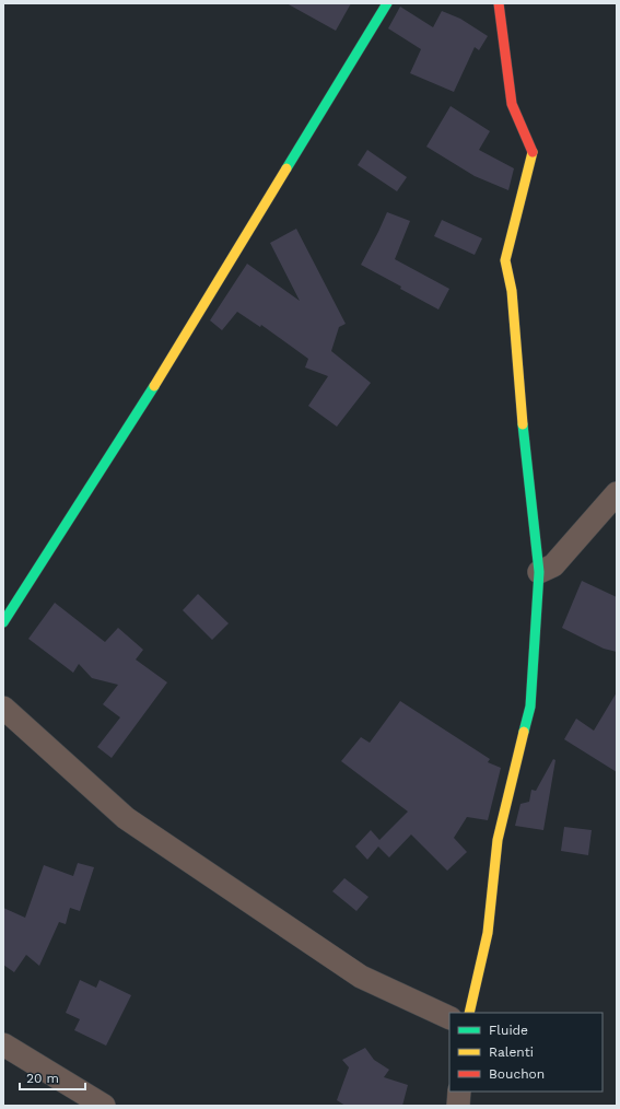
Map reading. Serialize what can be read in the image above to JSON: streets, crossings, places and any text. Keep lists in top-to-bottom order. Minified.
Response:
{"legend":["Fluide","Ralenti","Bouchon"],"scale_bar":"20 m"}
